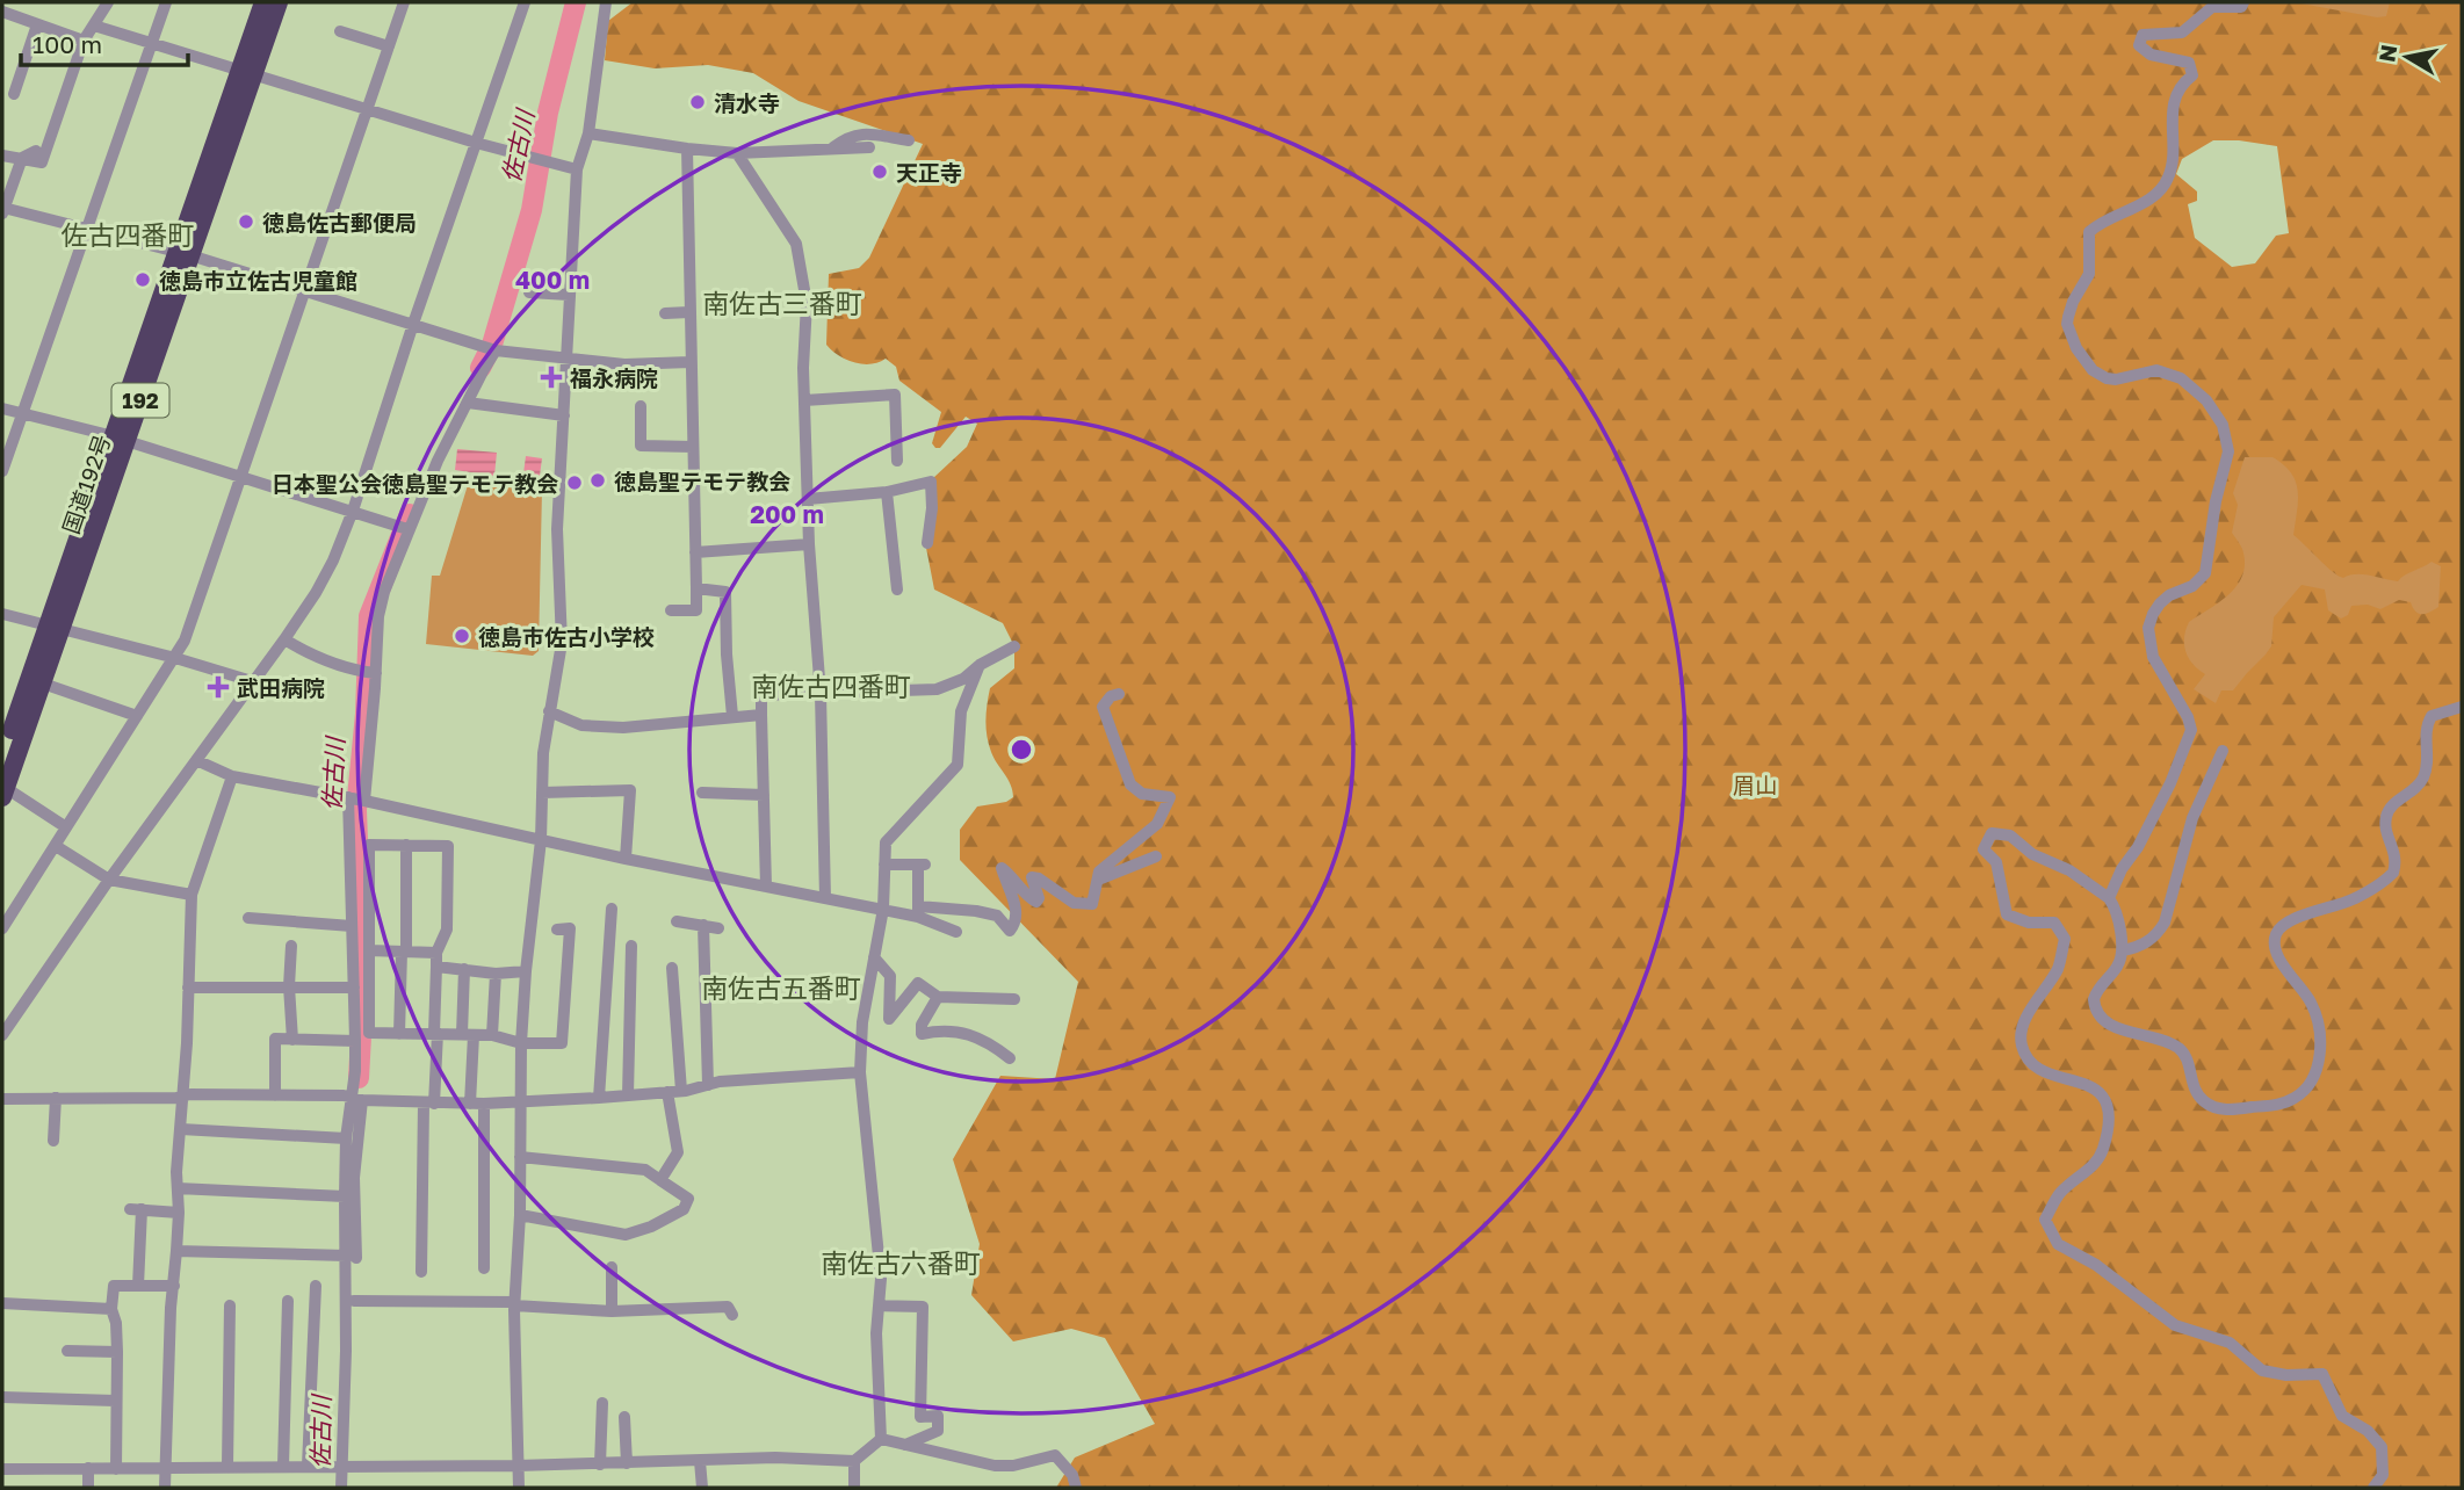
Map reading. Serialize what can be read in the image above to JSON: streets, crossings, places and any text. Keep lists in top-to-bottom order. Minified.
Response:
{"streets":{"highway":["192","国道192号"]},"districts":["佐古四番町","南佐古三番町","南佐古四番町","南佐古五番町","南佐古六番町"],"water":["佐古川"],"parks":["眉山"],"places":{"other":["清水寺","天正寺","徳島佐古郵便局","徳島市立佐古児童館","徳島聖テモテ教会","日本聖公会徳島聖テモテ教会","徳島市佐古小学校"],"health":["福永病院","武田病院"]},"scale_bar":"100 m","north":"left","rings":["400 m","200 m"]}
